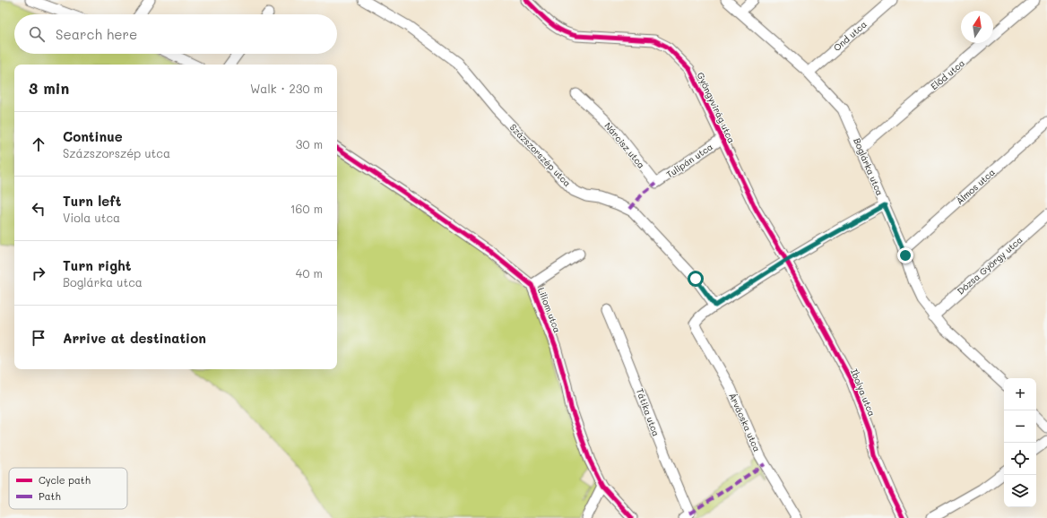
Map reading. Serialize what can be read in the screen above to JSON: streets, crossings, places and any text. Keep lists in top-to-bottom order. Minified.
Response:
{"streets":{"street":["Ond utca","Előd utca","Gyöngyvirág utca","Nárcisz utca","Százszorszép utca","Tulipán utca","Boglárka utca","Álmos utca","Dózsa György utca","Liliom utca","Ibolya utca","Tátika utca","Árvácska utca"]},"crossings":[["Ond utca","Boglárka utca"],["Előd utca","Boglárka utca"],["Gyöngyvirág utca","Tulipán utca"],["Gyöngyvirág utca","Ibolya utca"],["Nárcisz utca","Tulipán utca"],["Százszorszép utca","Árvácska utca"],["Boglárka utca","Álmos utca"],["Boglárka utca","Dózsa György utca"]],"legend":["Cycle path","Path"],"north":"top","page":{"search":"Search here","heading":["3 min","Walk · 230 m"],"list":[["Continue","Százszorszép utca","30 m"],["Turn left","Viola utca","160 m"],["Turn right","Boglárka utca","40 m"],"Arrive at destination"],"map_buttons":["+","−"]}}
